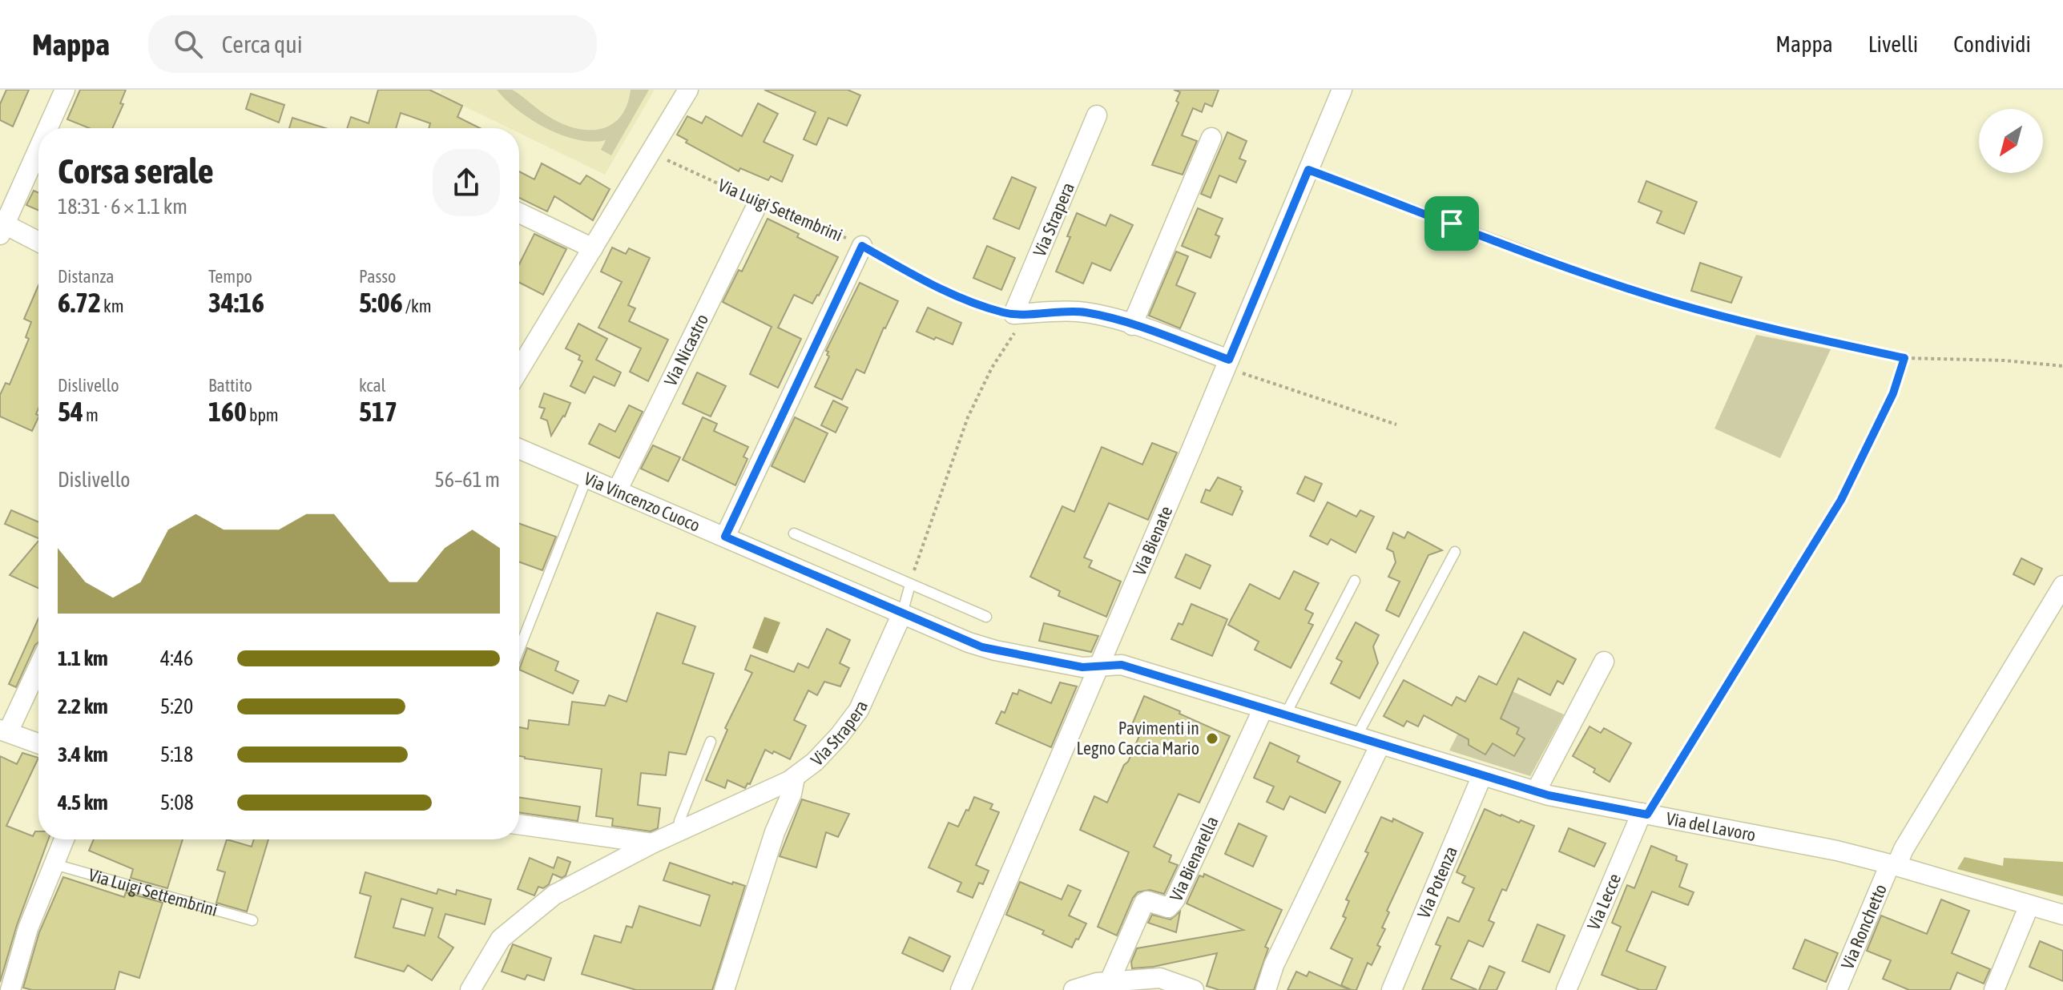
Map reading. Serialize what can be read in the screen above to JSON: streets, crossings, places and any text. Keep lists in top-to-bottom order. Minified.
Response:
{"streets":{"street":["Via Strapera","Via Nicastro","Via Vincenzo Cuoco","Via Bienate","Via del Lavoro","Via Bienarella","Via Potenza","Via Lecce","Via Ronchetto"],"lane":["Via Luigi Settembrini"]},"crossings":[["Via Luigi Settembrini","Via Strapera"],["Via Luigi Settembrini","Via Nicastro"],["Via Strapera","Via Vincenzo Cuoco"],["Via Nicastro","Via Vincenzo Cuoco"],["Via Vincenzo Cuoco","Via Bienate"],["Via Vincenzo Cuoco","Via del Lavoro"],["Via Bienate","Via del Lavoro"],["Via del Lavoro","Via Bienarella"],["Via del Lavoro","Via Potenza"],["Via del Lavoro","Via Lecce"],["Via del Lavoro","Via Ronchetto"]],"places":["Pavimenti in Legno Caccia Mario"],"north":"bottom left","page":{"header":"Mappa","search":"Cerca qui","nav":["Mappa","Livelli","Condividi"],"heading":["Corsa serale","18:31 · 6 × 1.1 km"],"stats":[["Distanza","6.72 km"],["Tempo","34:16"],["Passo","5:06 /km"],["Dislivello","54 m"],["Battito","160 bpm"],["kcal","517"]],"chart":["Dislivello","56–61 m"],"list":[{"name":"1.1 km","note":"4:46"},{"name":"2.2 km","note":"5:20"},{"name":"3.4 km","note":"5:18"},{"name":"4.5 km","note":"5:08"}]}}
